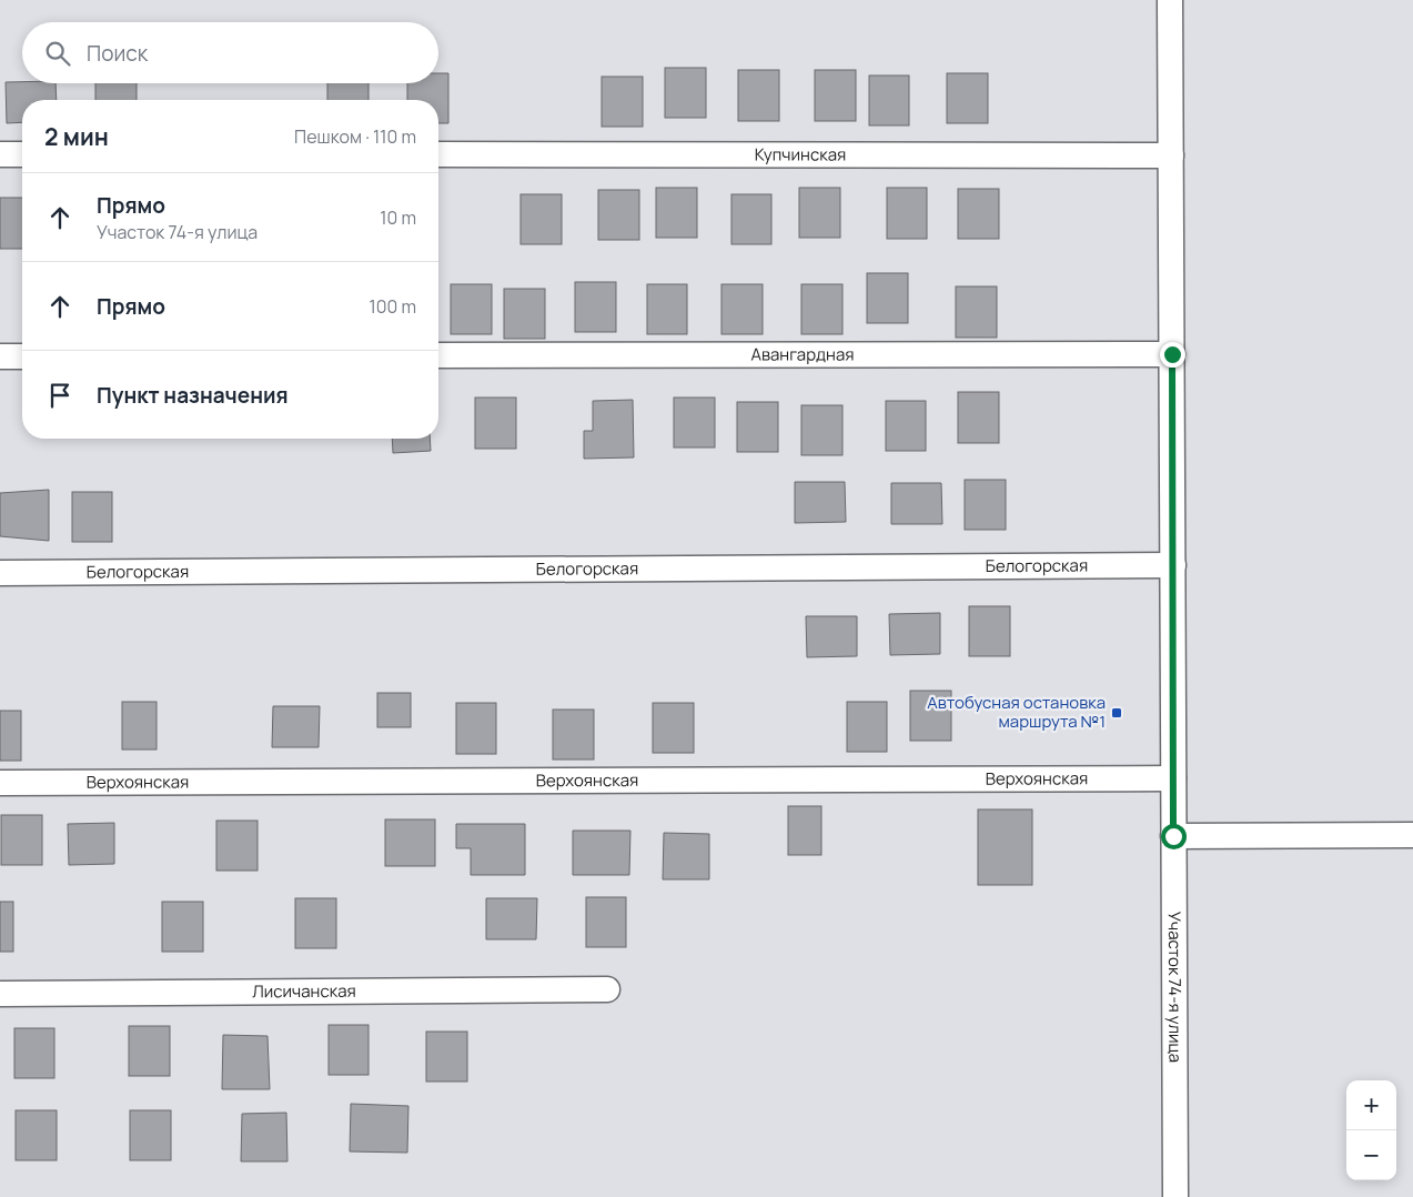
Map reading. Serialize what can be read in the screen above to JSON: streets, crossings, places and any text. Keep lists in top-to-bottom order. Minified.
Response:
{"streets":{"street":["Купчинская","Авангардная","Белогорская","Верхоянская","Участок 74-я улица","Лисичанская"]},"crossings":[["Купчинская","Участок 74-я улица"],["Авангардная","Участок 74-я улица"],["Белогорская","Участок 74-я улица"],["Верхоянская","Участок 74-я улица"]],"places":{"transit":["Автобусная остановка маршрута №1"]},"page":{"search":"Поиск","heading":["2 мин","Пешком · 110 m"],"list":[["Прямо","Участок 74-я улица","10 m"],["Прямо","100 m"],"Пункт назначения"],"map_buttons":["+","−"]}}
